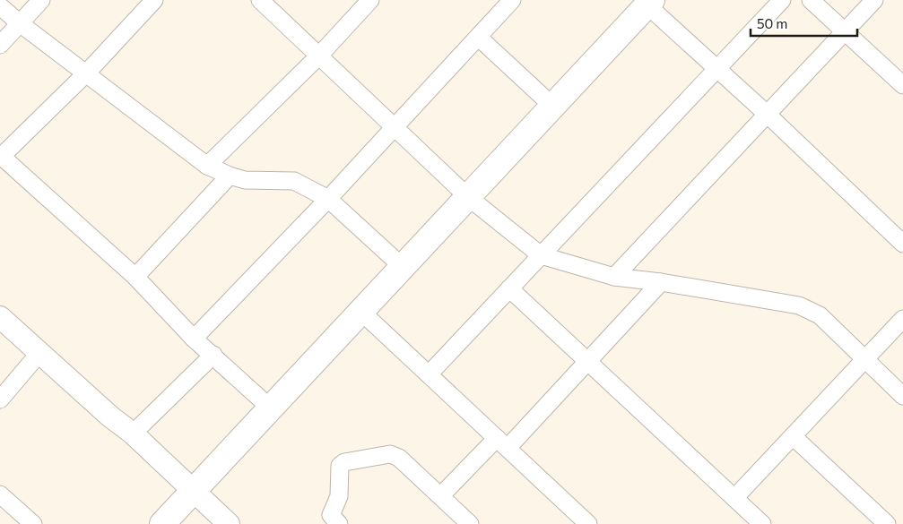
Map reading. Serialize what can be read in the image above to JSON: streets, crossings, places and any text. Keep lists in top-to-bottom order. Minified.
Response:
{"scale_bar":"50 m"}
